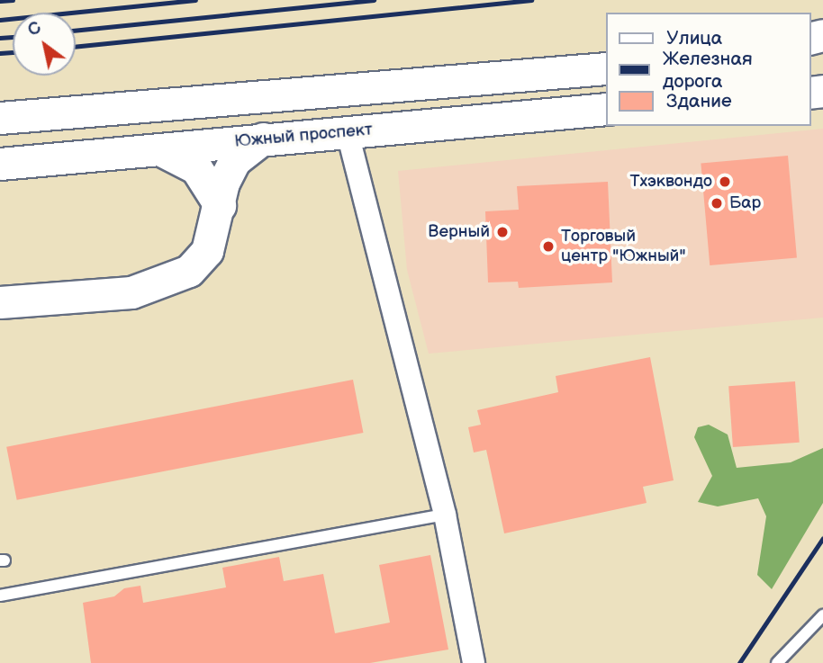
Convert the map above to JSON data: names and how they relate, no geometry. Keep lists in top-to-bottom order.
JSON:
{
  "streets": {
    "main road": ["Южный проспект"]
  },
  "places": [
    "Тхэквондо",
    "Бар",
    "Верный",
    "Торговый центр \"Южный\""
  ],
  "legend": ["Улица", "Железная дорога", "Здание"],
  "north": "top left"
}
